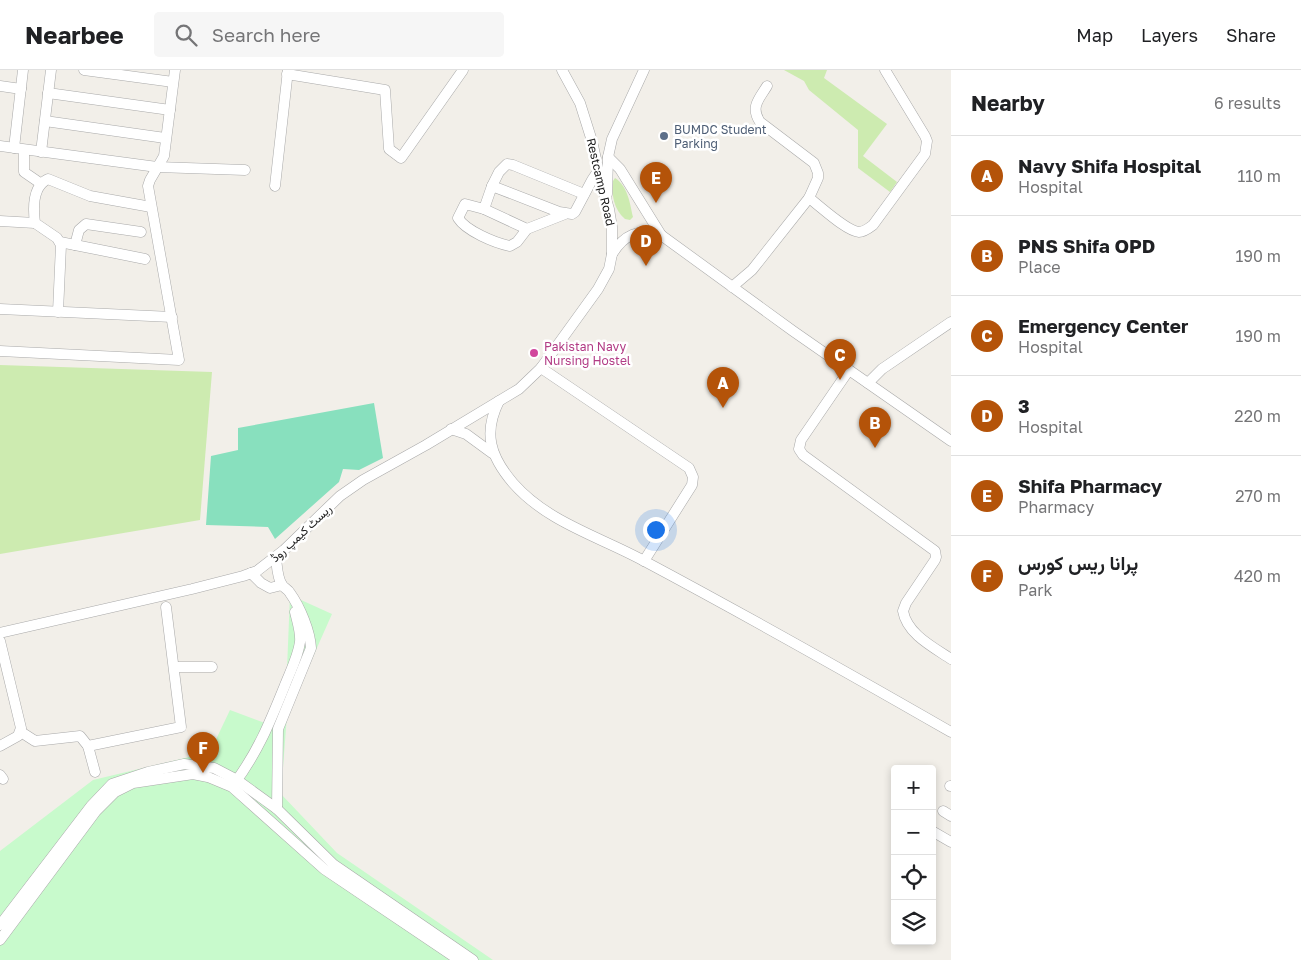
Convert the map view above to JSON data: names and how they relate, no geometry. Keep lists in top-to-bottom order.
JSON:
{
  "streets": {
    "street": ["Restcamp Road", "ریسٹ کیمپ روڈ"]
  },
  "crossings": [
    ["Restcamp Road", "ریسٹ کیمپ روڈ"]
  ],
  "places": ["BUMDC Student Parking", "Pakistan Navy Nursing Hostel"],
  "page": {
    "header": "Nearbee",
    "search": "Search here",
    "nav": ["Map", "Layers", "Share"],
    "heading": ["Nearby", "6 results"],
    "list": [
      {
        "mark": "A",
        "name": "Navy Shifa Hospital",
        "note": "Hospital",
        "value": "110 m"
      },
      {
        "mark": "B",
        "name": "PNS Shifa OPD",
        "note": "Place",
        "value": "190 m"
      },
      {
        "mark": "C",
        "name": "Emergency Center",
        "note": "Hospital",
        "value": "190 m"
      },
      {
        "mark": "D",
        "name": "3",
        "note": "Hospital",
        "value": "220 m"
      },
      {
        "mark": "E",
        "name": "Shifa Pharmacy",
        "note": "Pharmacy",
        "value": "270 m"
      },
      {
        "mark": "F",
        "name": "پرانا ریس کورس",
        "note": "Park",
        "value": "420 m"
      }
    ],
    "pins": [
      "E",
      "D",
      "C",
      "A",
      "B",
      "F"
    ],
    "map_buttons": ["+", "−"]
  }
}
